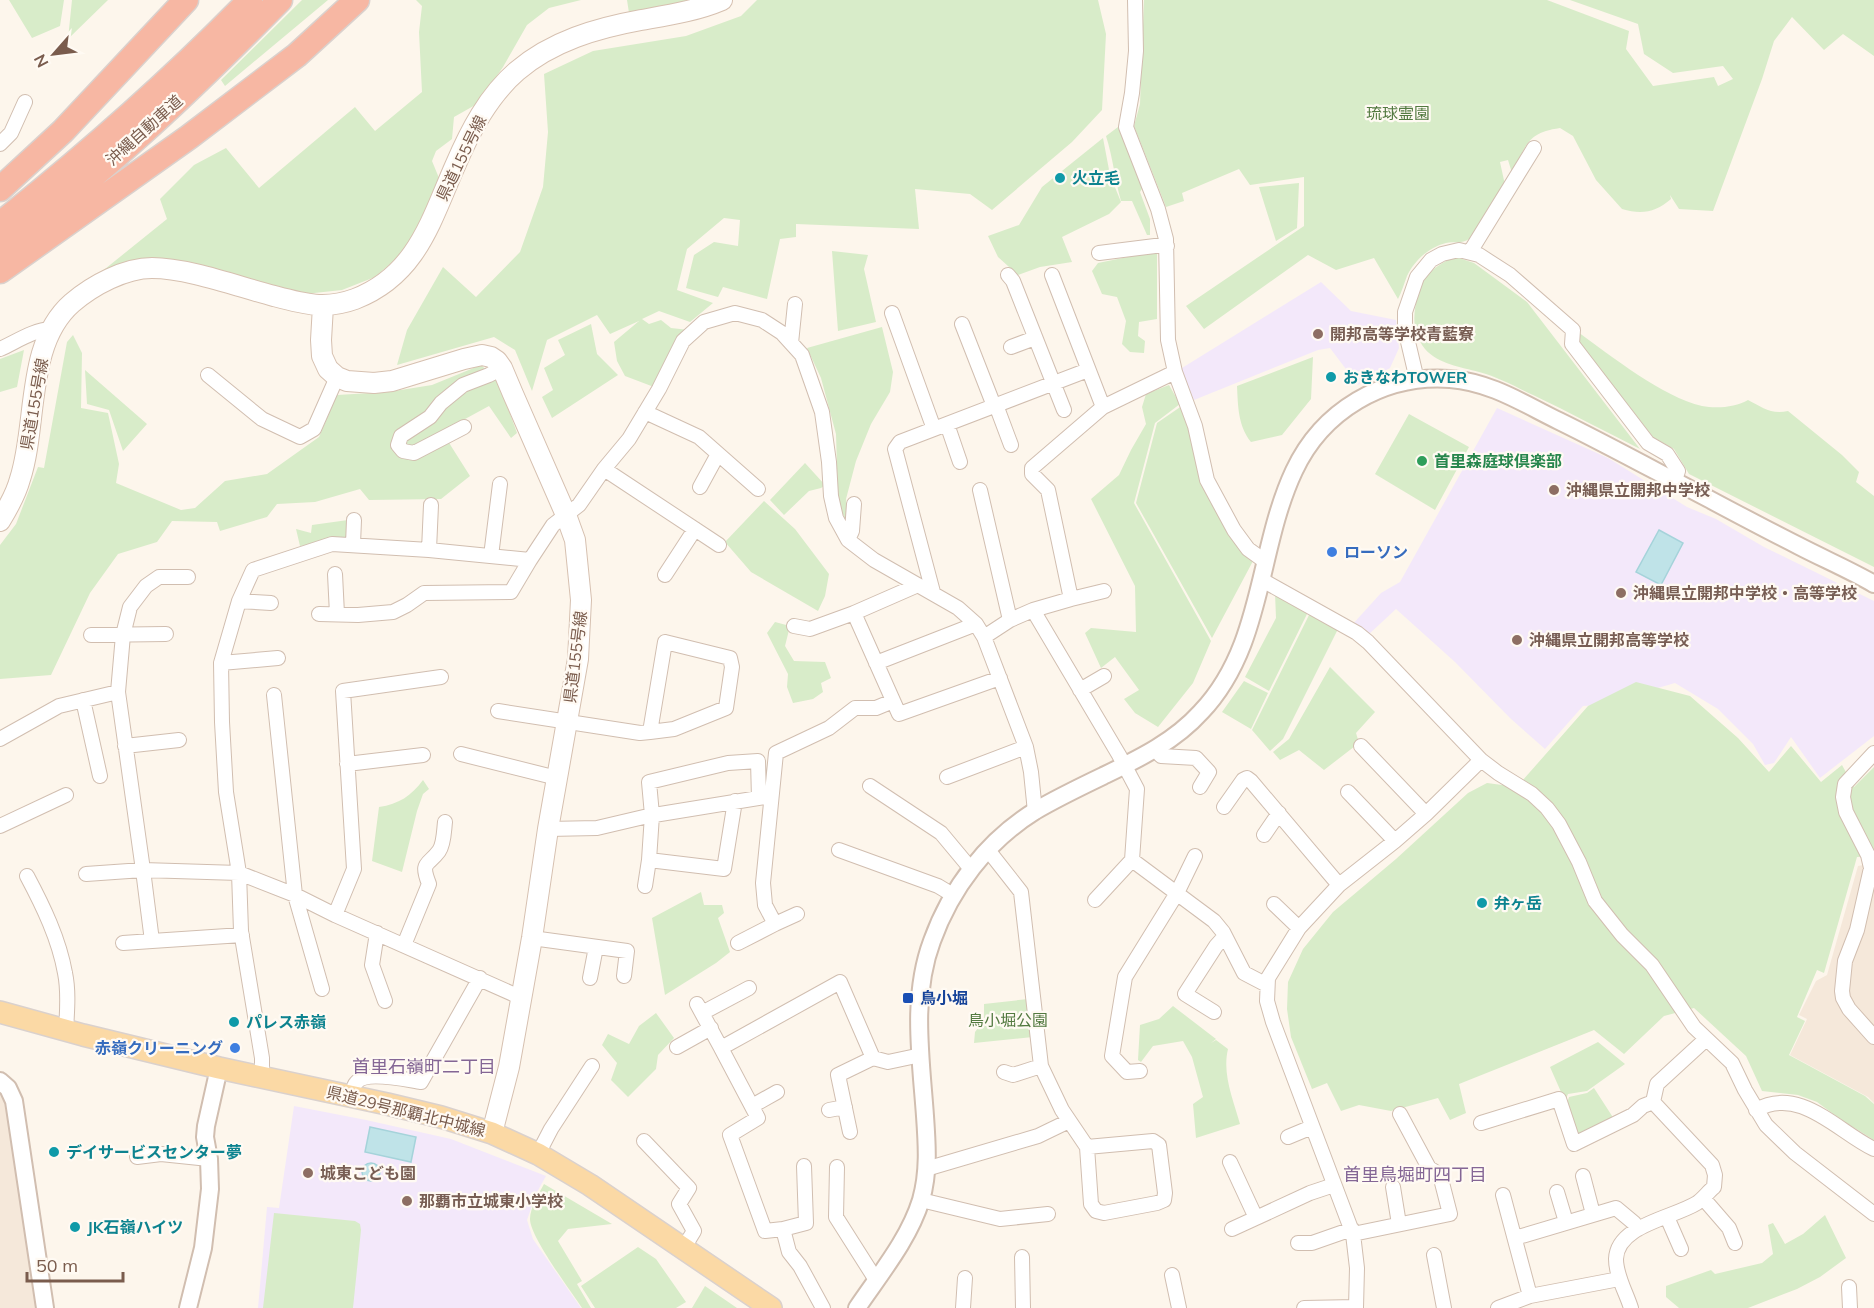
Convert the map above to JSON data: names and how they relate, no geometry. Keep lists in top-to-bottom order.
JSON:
{
  "streets": {
    "highway": ["沖縄自動車道"],
    "main road": ["県道155号線", "県道29号那覇北中城線"]
  },
  "crossings": [
    ["県道155号線", "県道29号那覇北中城線"]
  ],
  "districts": ["首里石嶺町二丁目", "首里鳥堀町四丁目"],
  "parks": ["琉球霊園", "鳥小堀公園"],
  "places": {
    "other": [
      "火立毛",
      "開邦高等学校青藍寮",
      "おきなわTOWER",
      "首里森庭球倶楽部",
      "沖縄県立開邦中学校",
      "ローソン",
      "沖縄県立開邦中学校・高等学校",
      "沖縄県立開邦高等学校",
      "弁ヶ岳",
      "パレス赤嶺",
      "赤嶺クリーニング",
      "デイサービスセンター夢",
      "城東こども園",
      "那覇市立城東小学校",
      "JK石嶺ハイツ"
    ],
    "transit": ["鳥小堀"]
  },
  "scale_bar": "50 m",
  "north": "bottom left"
}
